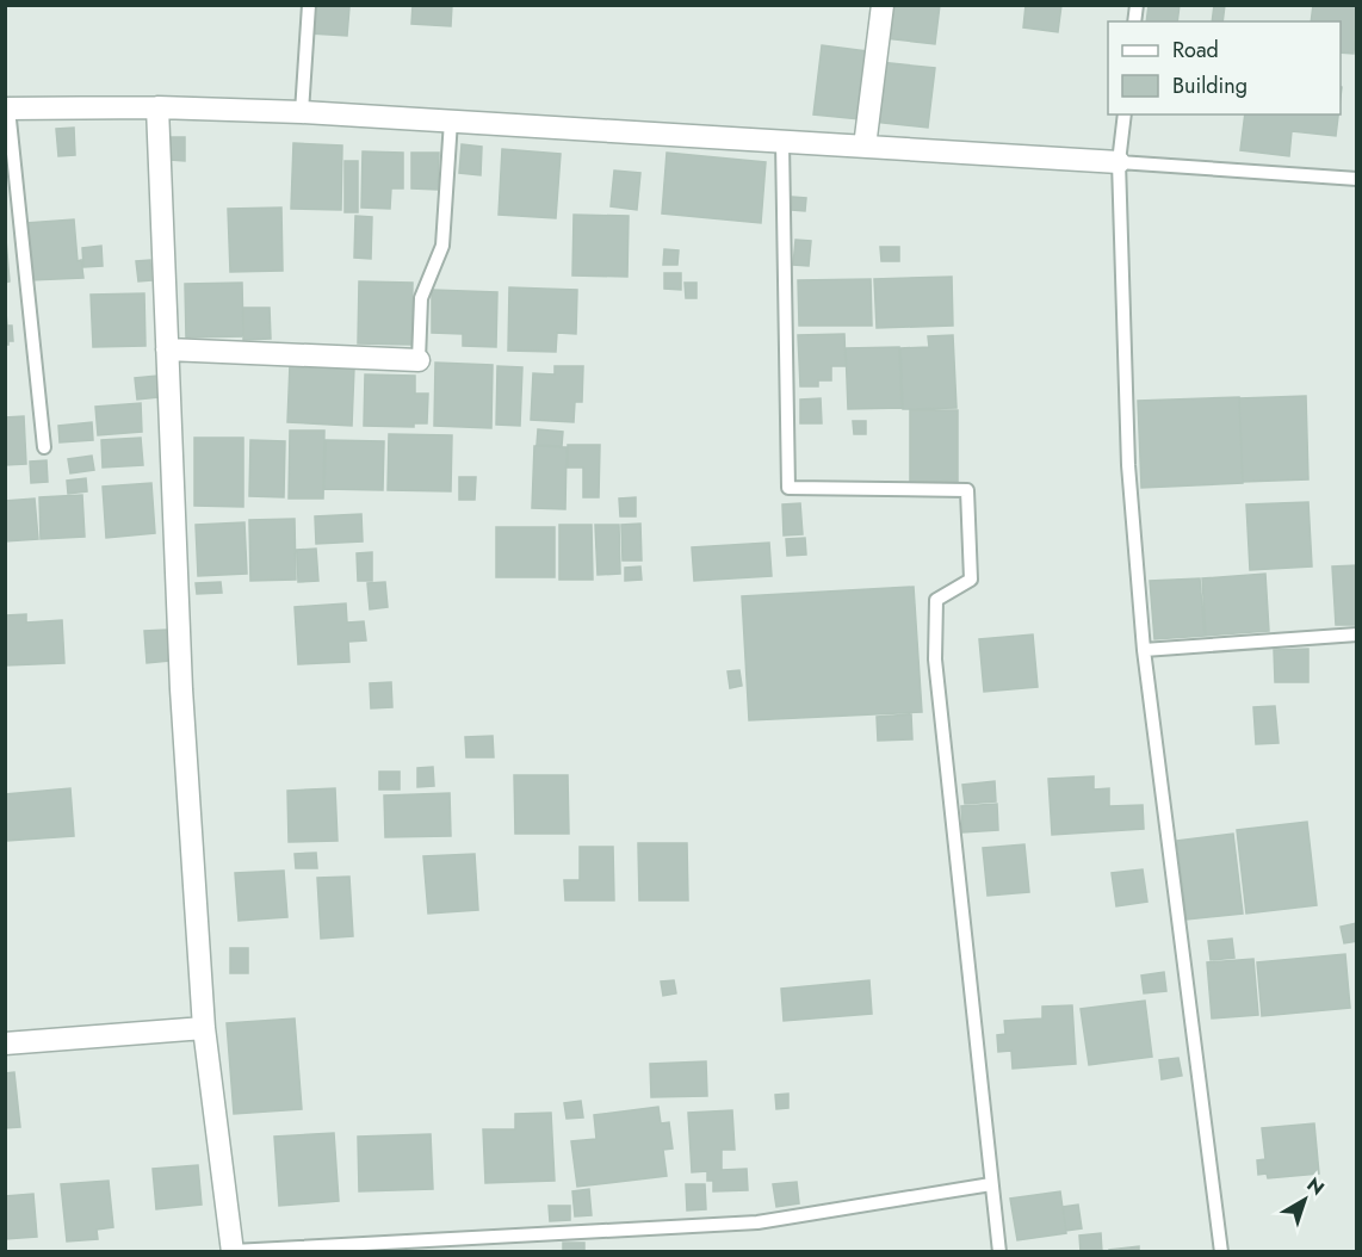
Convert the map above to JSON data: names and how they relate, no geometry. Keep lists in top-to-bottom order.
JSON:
{
  "legend": ["Road", "Building"],
  "north": "top right"
}
